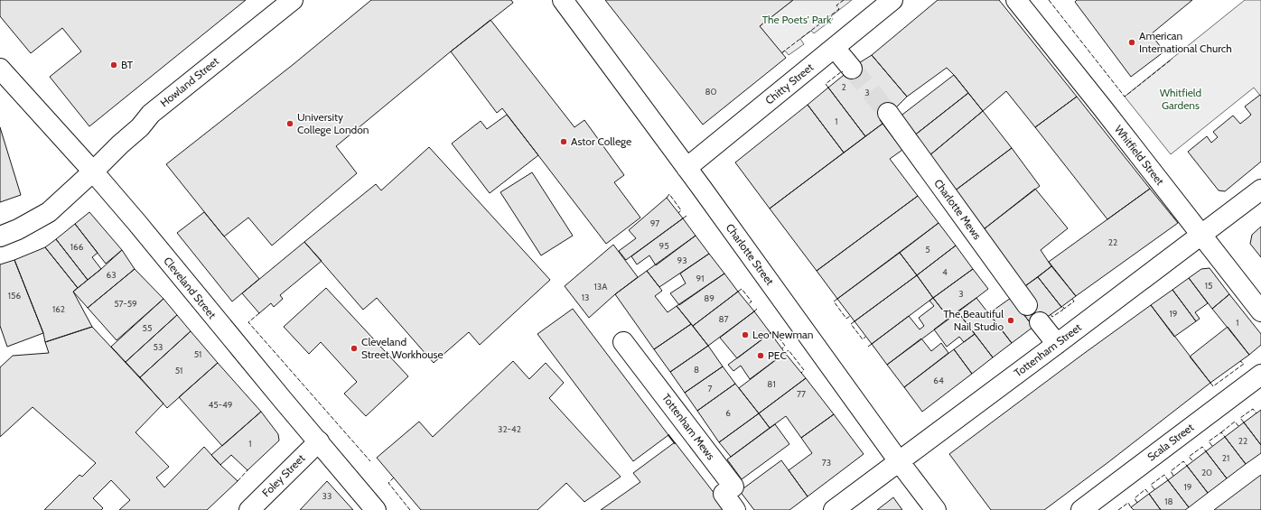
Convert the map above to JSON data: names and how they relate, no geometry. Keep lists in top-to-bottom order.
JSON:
{
  "streets": {
    "street": [
      "Howland Street",
      "Chitty Street",
      "Whitfield Street",
      "Charlotte Mews",
      "Charlotte Street",
      "Cleveland Street",
      "Tottenham Street",
      "Tottenham Mews",
      "Scala Street",
      "Foley Street"
    ]
  },
  "crossings": [
    ["Howland Street", "Cleveland Street"],
    ["Chitty Street", "Charlotte Street"],
    ["Whitfield Street", "Tottenham Street"],
    ["Charlotte Street", "Tottenham Street"],
    ["Cleveland Street", "Foley Street"]
  ],
  "parks": ["The Poets' Park", "Whitfield Gardens"],
  "places": [
    "American International Church",
    "BT",
    "University College London",
    "Astor College",
    "The Beautiful Nail Studio",
    "Leo Newman",
    "Cleveland Street Workhouse",
    "PEC"
  ],
  "house_numbers": [
    "2",
    "80",
    "3",
    "1",
    "97",
    "22",
    "95",
    "166",
    "5",
    "93",
    "4",
    "63",
    "91",
    "15",
    "13A",
    "3",
    "156",
    "13",
    "89",
    "57-59",
    "162",
    "19",
    "87",
    "1",
    "55",
    "53",
    "51",
    "8",
    "51",
    "64",
    "81",
    "7",
    "77",
    "45-49",
    "6",
    "32-42",
    "22",
    "1",
    "21",
    "73",
    "20",
    "19",
    "33",
    "18"
  ]
}
